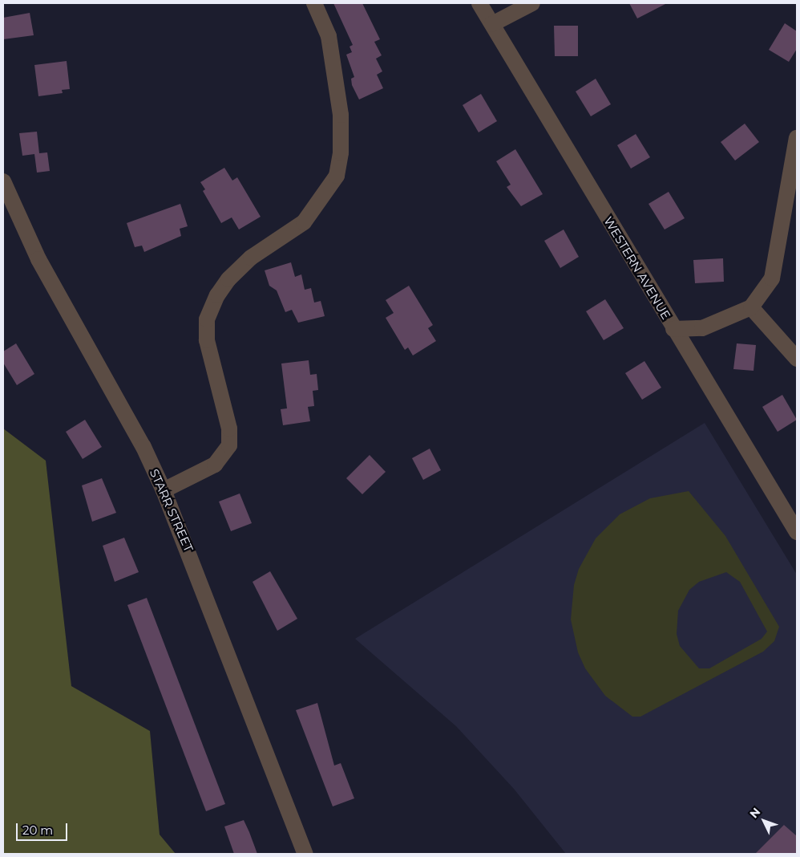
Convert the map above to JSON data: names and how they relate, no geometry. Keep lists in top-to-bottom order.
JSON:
{
  "streets": {
    "street": ["WESTERN AVENUE", "STARR STREET"]
  },
  "scale_bar": "20 m",
  "north": "top left"
}
